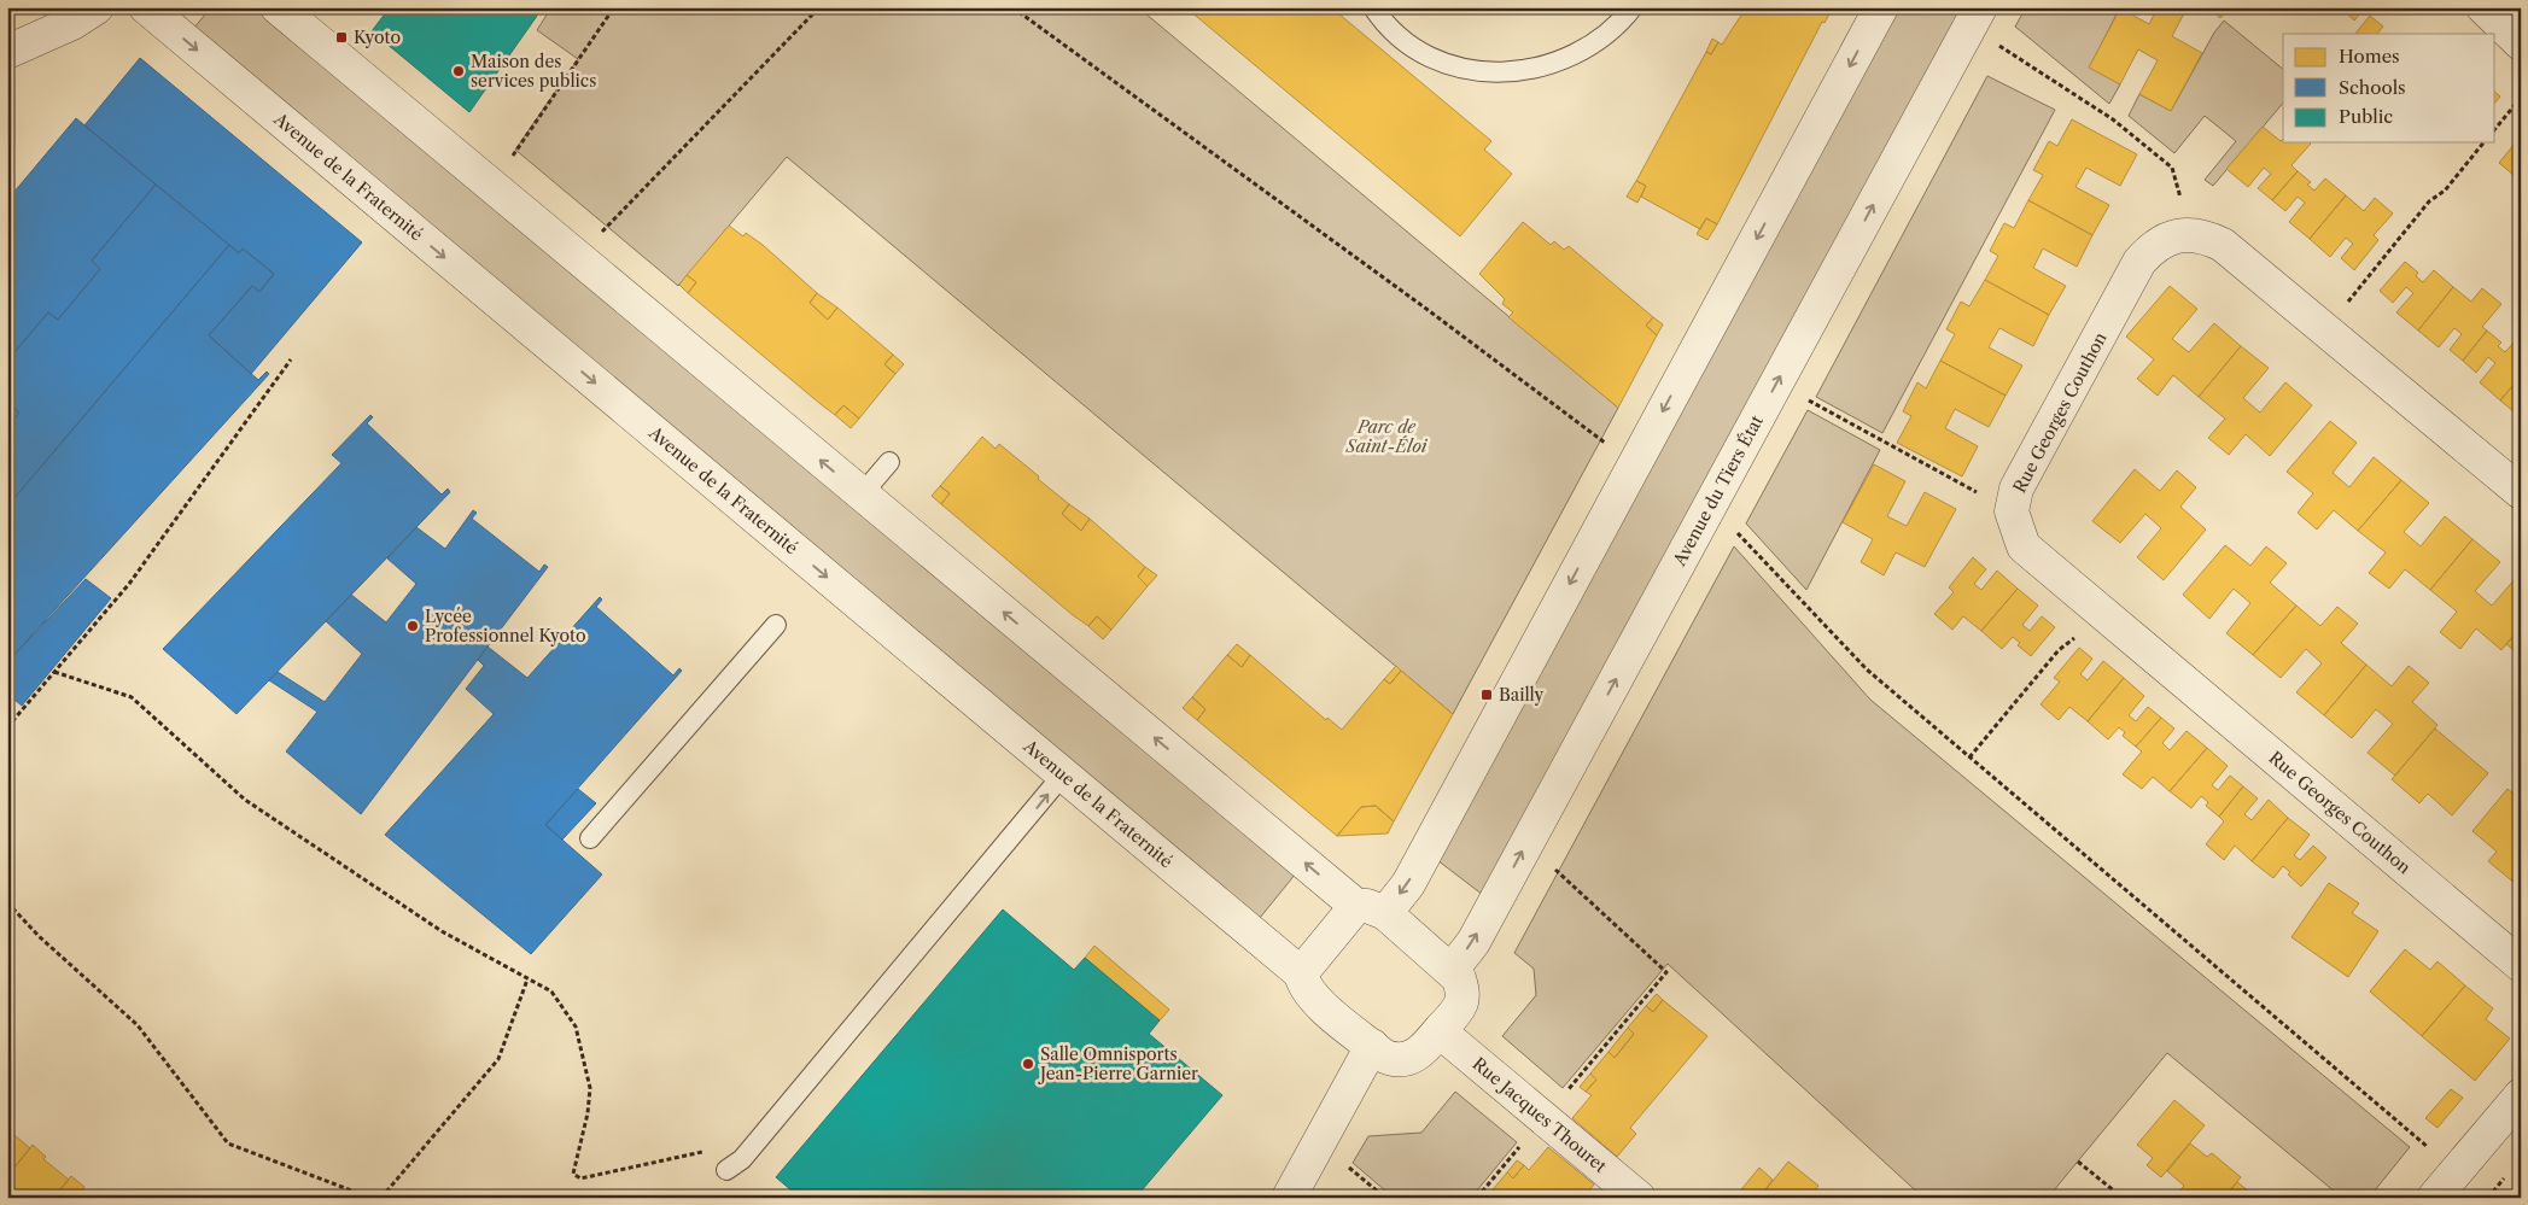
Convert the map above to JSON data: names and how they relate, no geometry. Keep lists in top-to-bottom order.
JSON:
{
  "streets": {
    "street": [
      "Avenue de la Fraternité",
      "Rue Georges Couthon",
      "Avenue du Tiers État",
      "Rue Jacques Thouret"
    ]
  },
  "crossings": [
    ["Avenue de la Fraternité", "Avenue du Tiers État"],
    ["Avenue de la Fraternité", "Rue Jacques Thouret"],
    ["Avenue du Tiers État", "Rue Jacques Thouret"]
  ],
  "parks": ["Parc de Saint-Éloi"],
  "places": {
    "transit": ["Kyoto", "Bailly"],
    "other": ["Maison des services publics", "Lycée Professionnel Kyoto", "Salle Omnisports Jean-Pierre Garnier"]
  },
  "legend": ["Homes", "Schools", "Public"]
}
